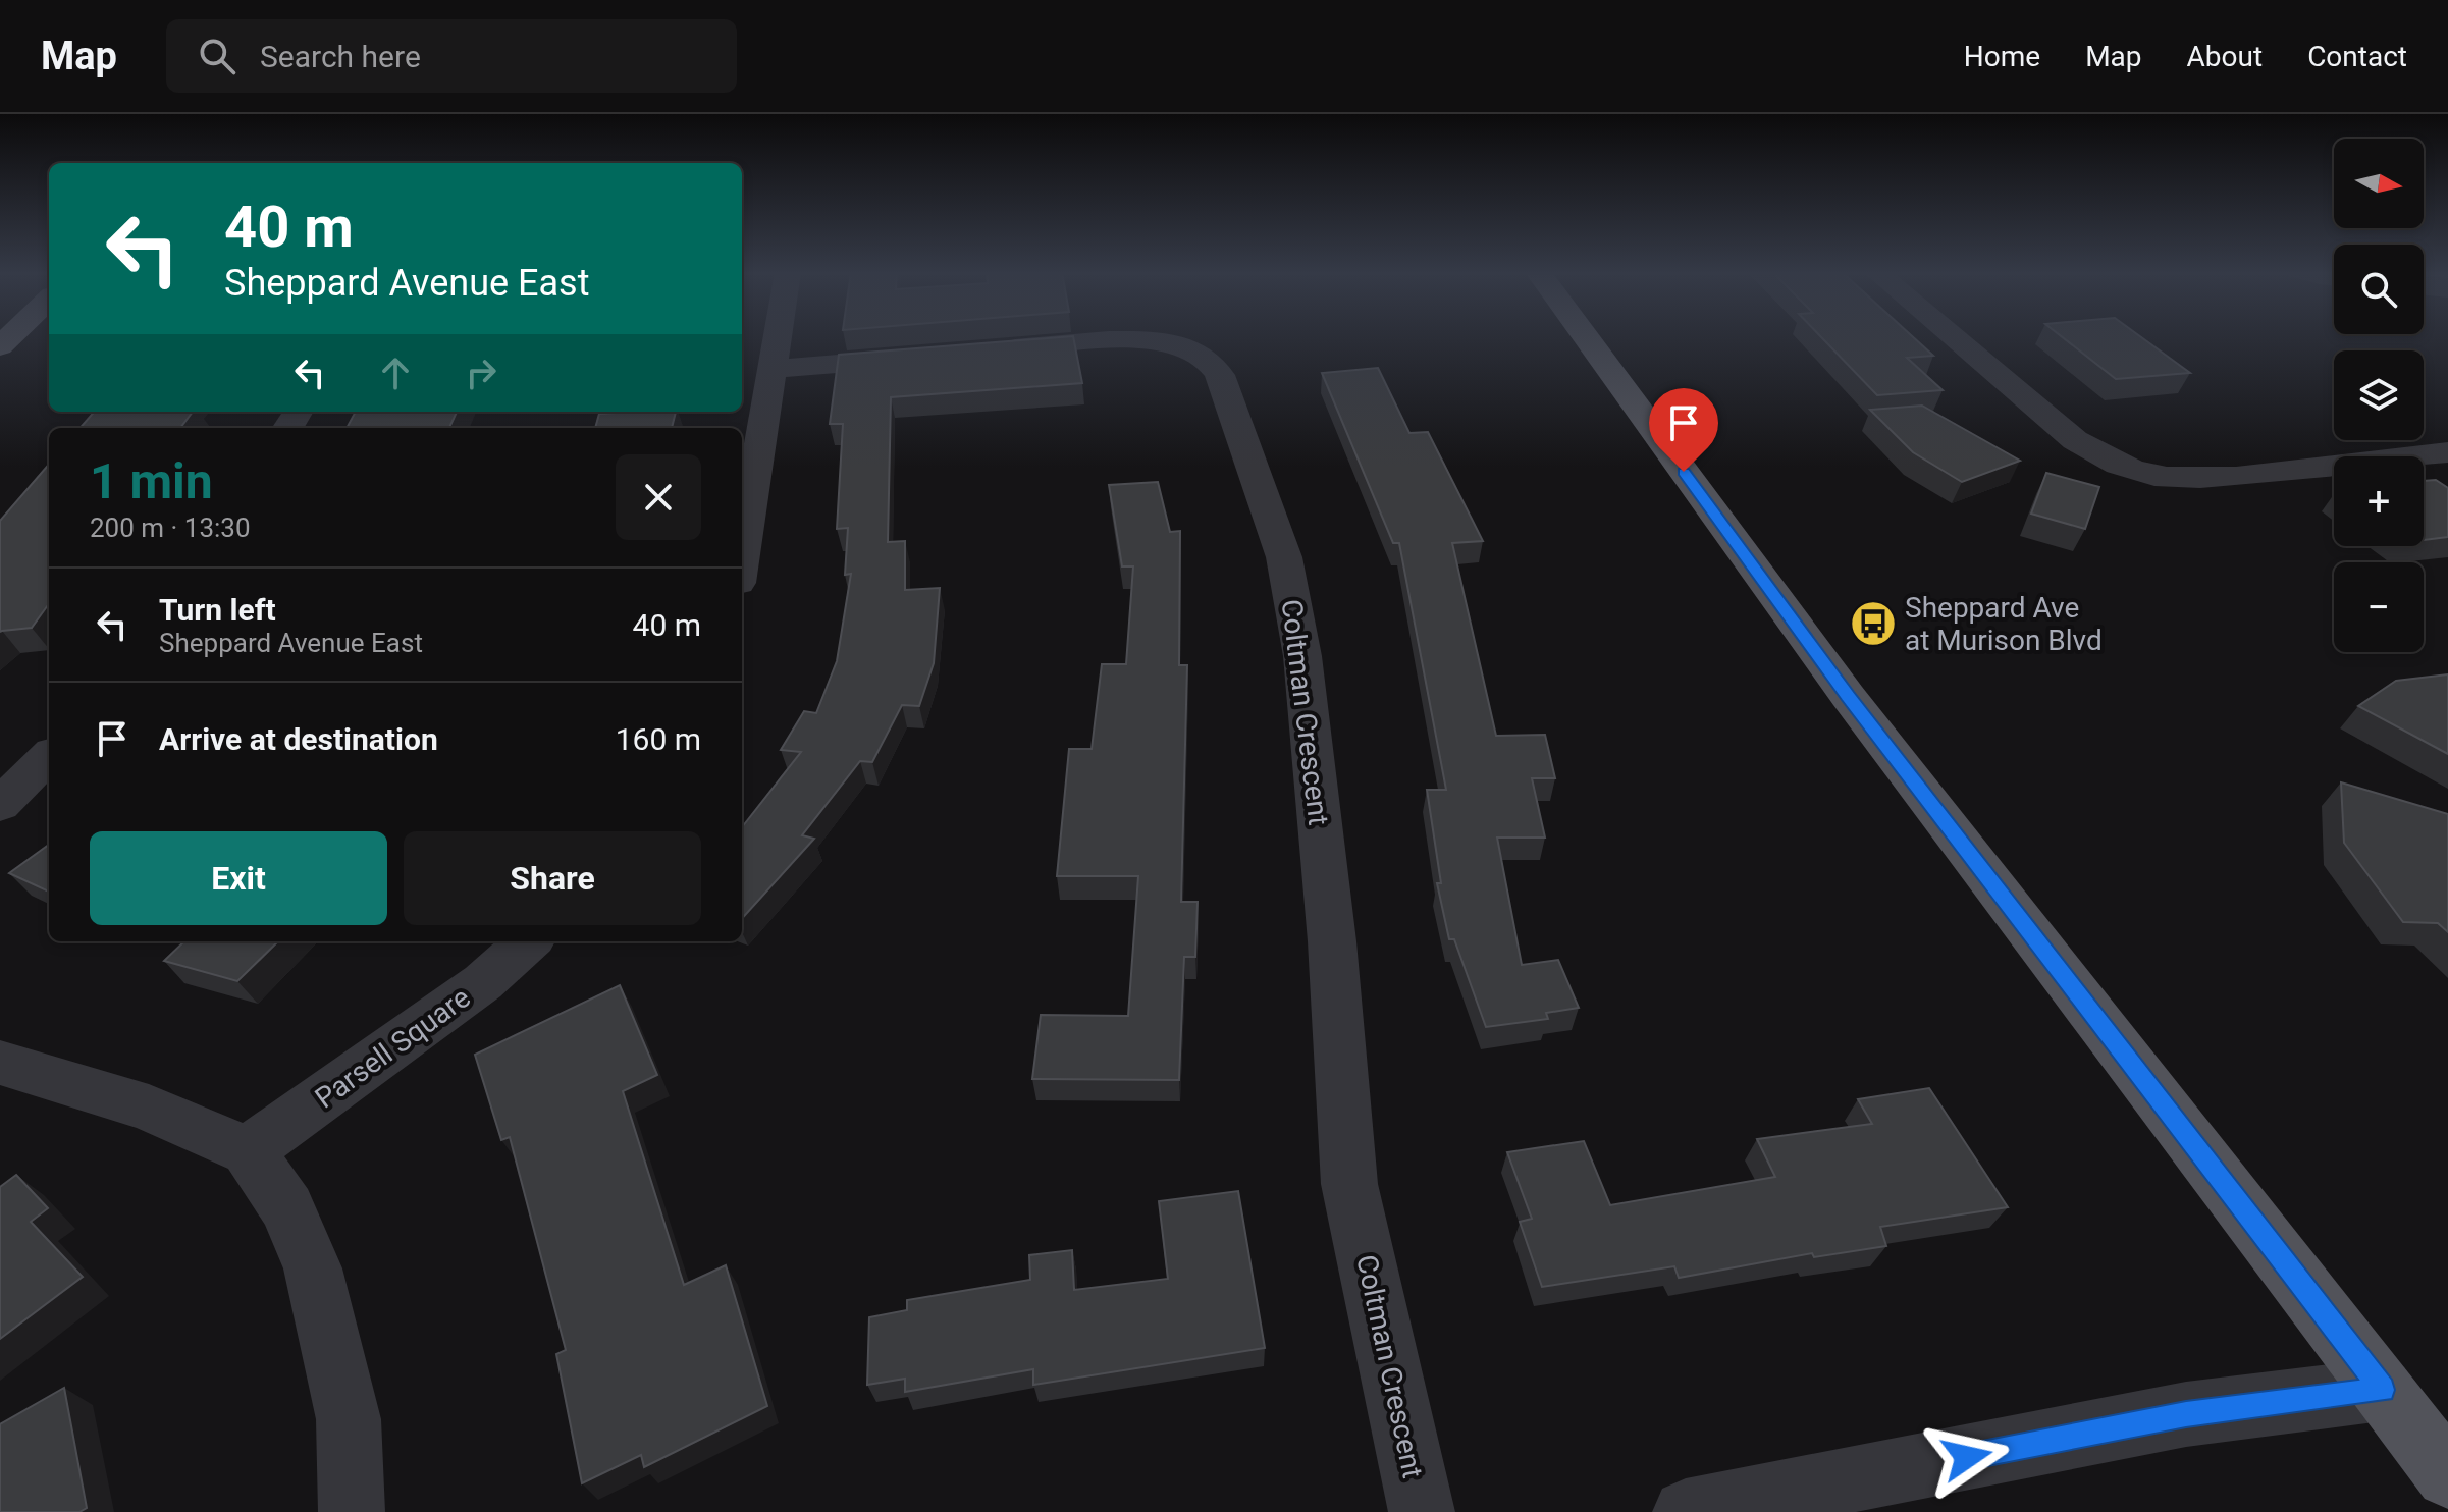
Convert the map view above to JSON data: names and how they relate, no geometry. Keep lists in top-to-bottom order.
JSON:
{
  "streets": {
    "street": ["Coltman Crescent", "Parsell Square"]
  },
  "places": {
    "bus stop": ["Sheppard Ave at Murison Blvd"]
  },
  "north": "right",
  "page": {
    "header": "Map",
    "search": "Search here",
    "nav": [
      "Home",
      "Map",
      "About",
      "Contact"
    ],
    "map_buttons": ["+", "−"],
    "turn": ["40 m", "Sheppard Avenue East"],
    "heading": ["1 min", "200 m · 13:30"],
    "list": [
      {
        "name": "Turn left",
        "note": "Sheppard Avenue East",
        "value": "40 m"
      },
      {
        "name": "Arrive at destination",
        "value": "160 m"
      }
    ],
    "buttons": ["Exit", "Share"]
  }
}
